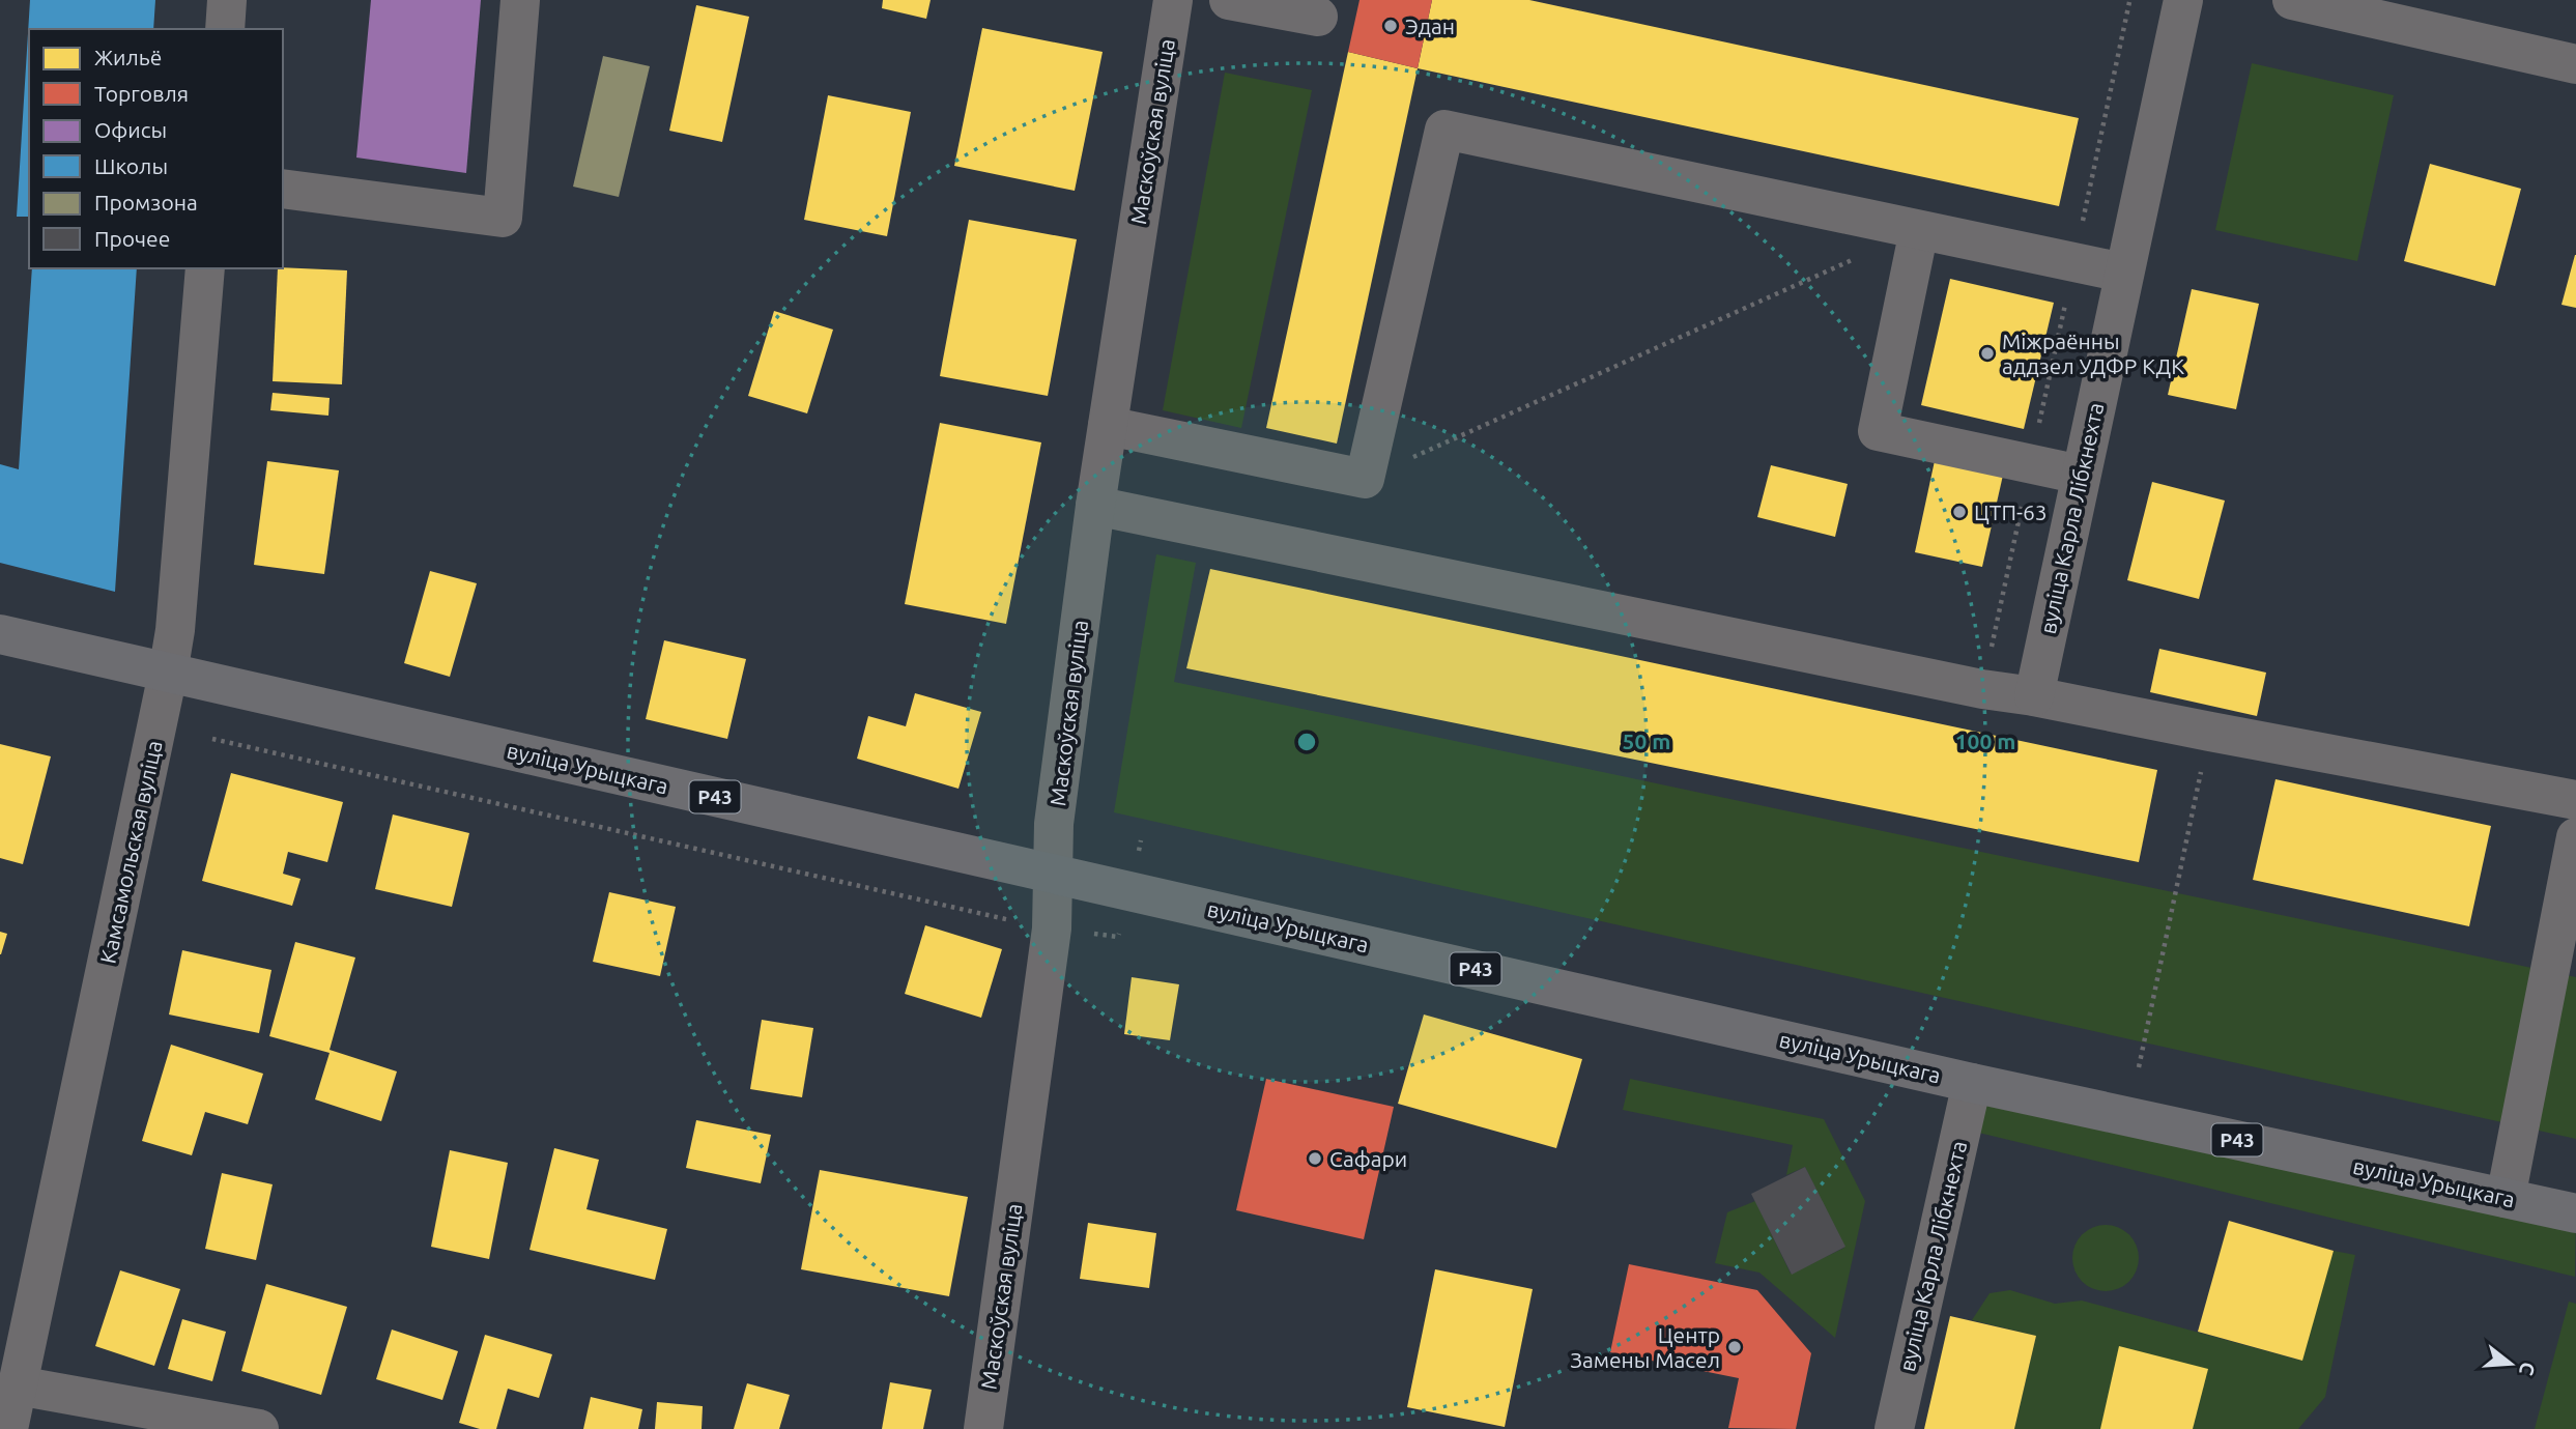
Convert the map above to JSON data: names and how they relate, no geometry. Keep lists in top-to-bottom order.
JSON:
{
  "streets": {
    "main road": ["вуліца Урыцкага", "Р43"],
    "street": ["Маскоўская вуліца", "вуліца Карла Лібкнехта", "Камсамольская вуліца"]
  },
  "crossings": [
    ["Маскоўская вуліца", "вуліца Урыцкага"],
    ["вуліца Карла Лібкнехта", "вуліца Урыцкага"],
    ["вуліца Урыцкага", "Камсамольская вуліца"]
  ],
  "places": [
    "Эдан",
    "Міжраённы аддзел УДФР КДК",
    "ЦТП-63",
    "Сафари",
    "Центр Замены Масел"
  ],
  "legend": [
    "Жильё",
    "Торговля",
    "Офисы",
    "Школы",
    "Промзона",
    "Прочее"
  ],
  "north": "right",
  "rings": ["50 m", "100 m"]
}
